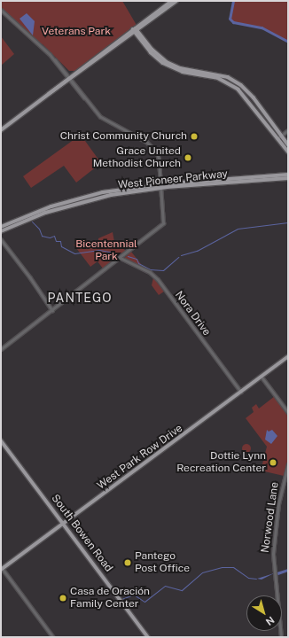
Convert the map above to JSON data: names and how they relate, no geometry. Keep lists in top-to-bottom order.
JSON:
{
  "streets": {
    "main road": ["West Pioneer Parkway", "West Park Row Drive", "South Bowen Road"],
    "street": ["Nora Drive", "Norwood Lane"]
  },
  "crossings": [
    ["Nora Drive", "West Park Row Drive"],
    ["West Park Row Drive", "South Bowen Road"]
  ],
  "districts": ["PANTEGO"],
  "parks": ["Veterans Park", "Bicentennial Park"],
  "places": [
    "Christ Community Church",
    "Grace United Methodist Church",
    "Dottie Lynn Recreation Center",
    "Pantego Post Office",
    "Casa de Oración Family Center"
  ],
  "north": "bottom right"
}
